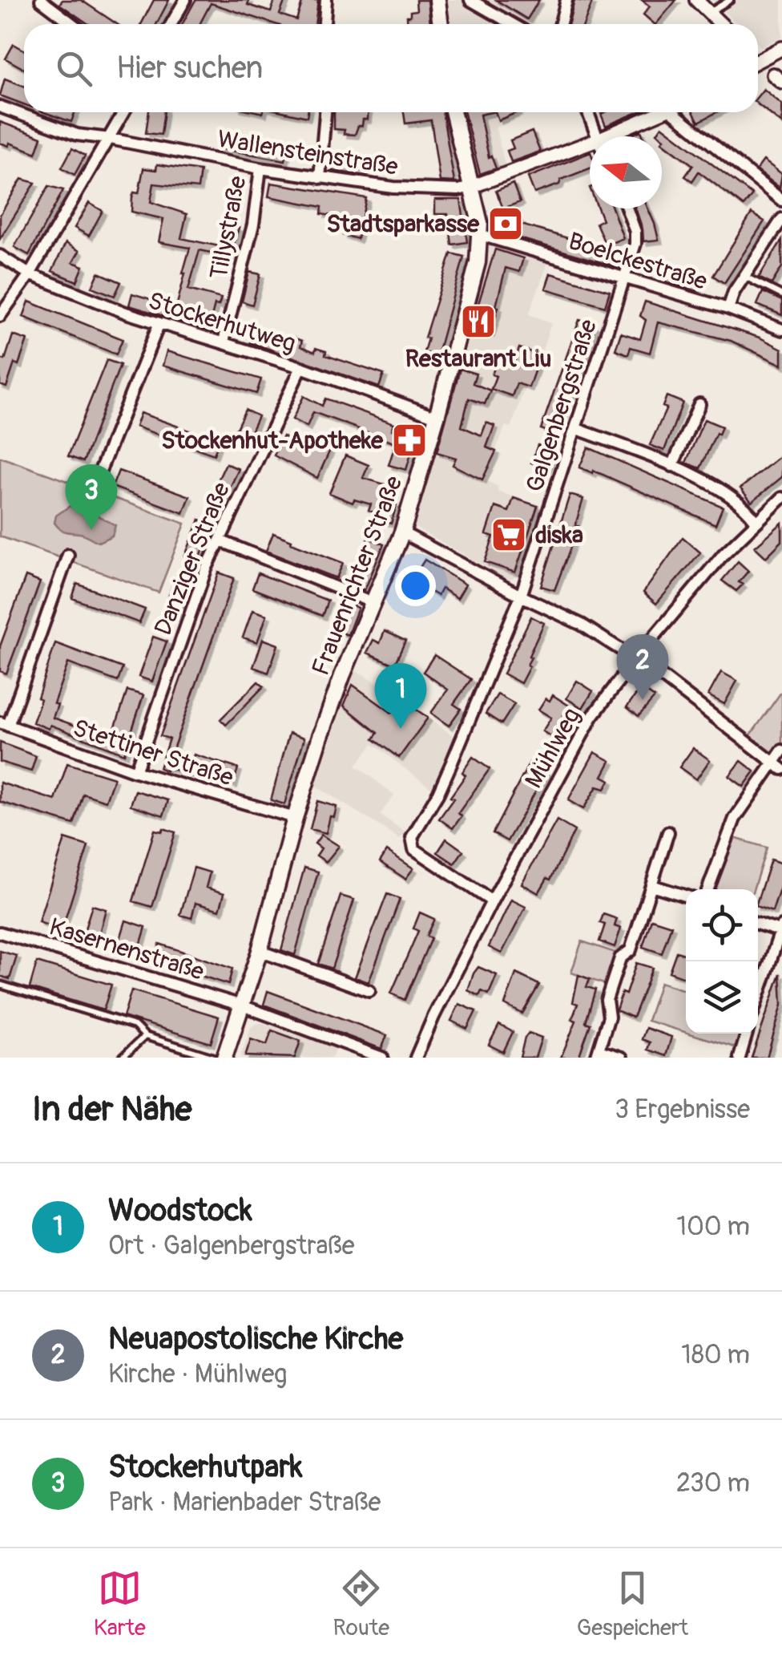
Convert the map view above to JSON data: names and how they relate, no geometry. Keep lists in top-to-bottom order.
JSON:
{
  "streets": {
    "main road": ["Frauenrichter Straße"],
    "street": [
      "Wallensteinstraße",
      "Tillystraße",
      "Boelckestraße",
      "Stockerhutweg",
      "Galgenbergstraße",
      "Danziger Straße",
      "Mühlweg",
      "Stettiner Straße",
      "Kasernenstraße"
    ]
  },
  "crossings": [
    ["Wallensteinstraße", "Tillystraße"],
    ["Wallensteinstraße", "Frauenrichter Straße"],
    ["Tillystraße", "Stockerhutweg"],
    ["Boelckestraße", "Galgenbergstraße"],
    ["Boelckestraße", "Frauenrichter Straße"],
    ["Stockerhutweg", "Danziger Straße"],
    ["Stockerhutweg", "Frauenrichter Straße"],
    ["Galgenbergstraße", "Mühlweg"],
    ["Danziger Straße", "Stettiner Straße"],
    ["Frauenrichter Straße", "Stettiner Straße"],
    ["Frauenrichter Straße", "Kasernenstraße"]
  ],
  "places": {
    "bank": ["Stadtsparkasse"],
    "restaurant": ["Restaurant Liu"],
    "pharmacy": ["Stockenhut-Apotheke"],
    "supermarket": ["diska"]
  },
  "north": "left",
  "page": {
    "search": "Hier suchen",
    "pins": ["3", "2", "1"],
    "heading": ["In der Nähe", "3 Ergebnisse"],
    "list": [
      {
        "mark": "1",
        "name": "Woodstock",
        "note": "Ort · Galgenbergstraße",
        "value": "100 m"
      },
      {
        "mark": "2",
        "name": "Neuapostolische Kirche",
        "note": "Kirche · Mühlweg",
        "value": "180 m"
      },
      {
        "mark": "3",
        "name": "Stockerhutpark",
        "note": "Park · Marienbader Straße",
        "value": "230 m"
      }
    ],
    "nav": ["Karte", "Route", "Gespeichert"]
  }
}
